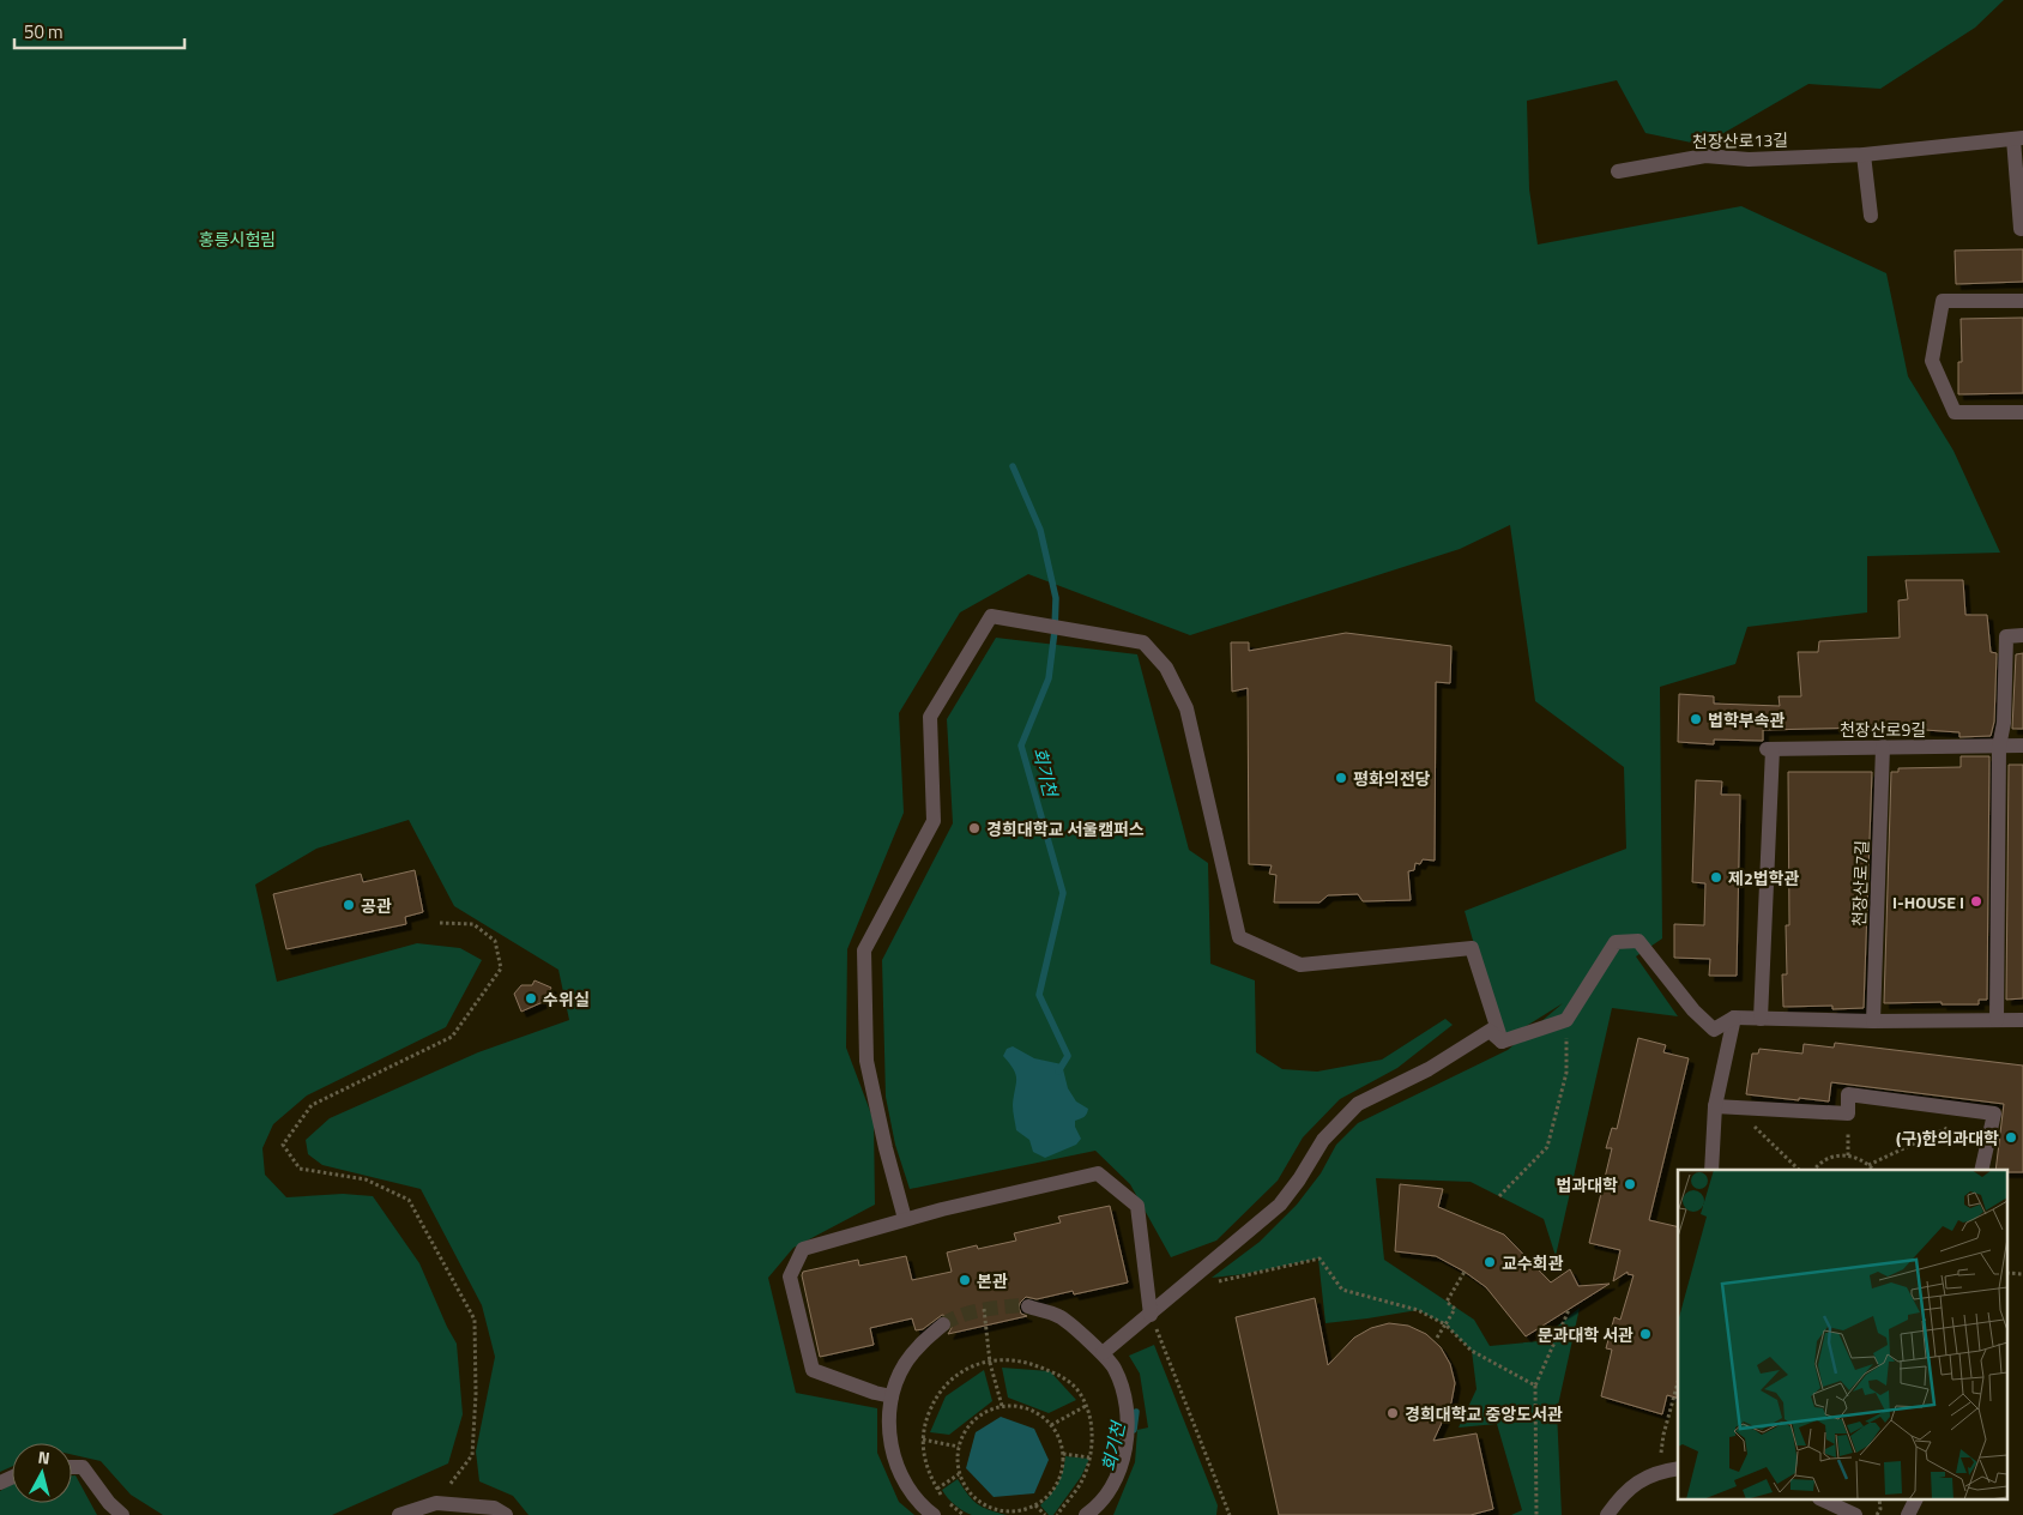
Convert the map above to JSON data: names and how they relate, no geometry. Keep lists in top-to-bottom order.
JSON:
{
  "streets": {
    "street": ["천장산로13길", "천장산로9길", "천장산로7길"]
  },
  "crossings": [
    ["천장산로9길", "천장산로7길"]
  ],
  "water": ["회기천"],
  "parks": ["홍릉시험림"],
  "places": [
    "법학부속관",
    "평화의전당",
    "경희대학교 서울캠퍼스",
    "제2법학관",
    "I-HOUSE I",
    "공관",
    "수위실",
    "(구)한의과대학",
    "법과대학",
    "교수회관",
    "본관",
    "문과대학 서관",
    "경희대학교 중앙도서관"
  ],
  "scale_bar": "50 m",
  "north": "top"
}
